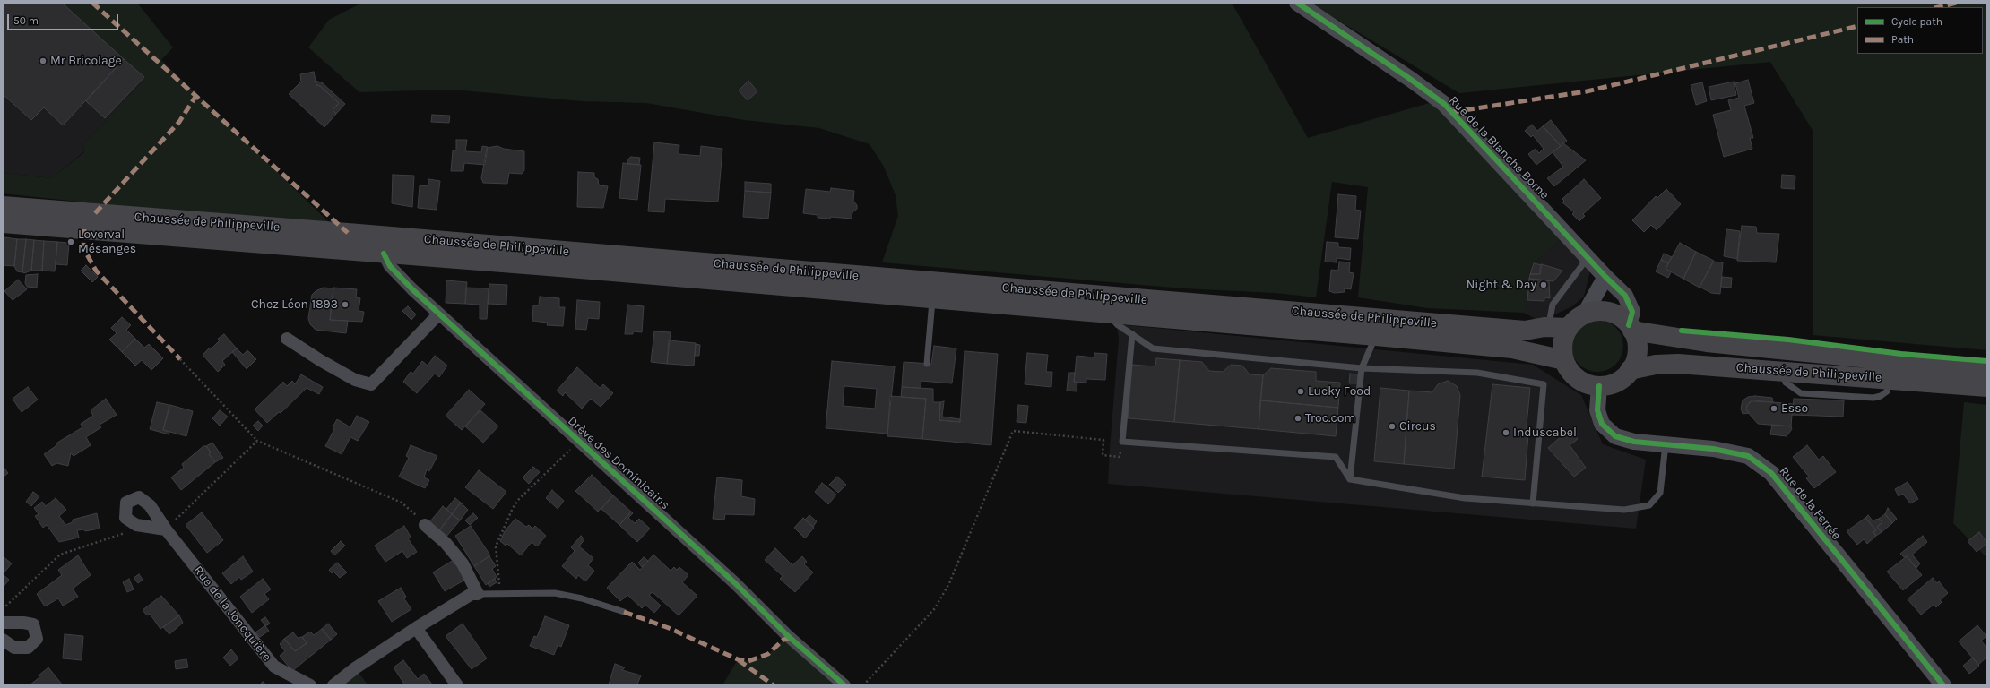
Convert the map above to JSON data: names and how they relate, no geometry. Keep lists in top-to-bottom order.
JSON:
{
  "streets": {
    "main road": ["Chaussée de Philippeville"],
    "street": [
      "Rue de la Blanche Borne",
      "Drève des Dominicains",
      "Rue de la Ferrée",
      "Rue de la Joncquière"
    ]
  },
  "crossings": [
    ["Rue de la Blanche Borne", "Chaussée de Philippeville"],
    ["Rue de la Blanche Borne", "Rue de la Ferrée"],
    ["Chaussée de Philippeville", "Drève des Dominicains"],
    ["Chaussée de Philippeville", "Rue de la Ferrée"]
  ],
  "places": [
    "Mr Bricolage",
    "Loverval Mésanges",
    "Night & Day",
    "Chez Léon 1893",
    "Lucky Food",
    "Esso",
    "Troc.com",
    "Circus",
    "Induscabel"
  ],
  "legend": ["Cycle path", "Path"],
  "scale_bar": "50 m"
}
